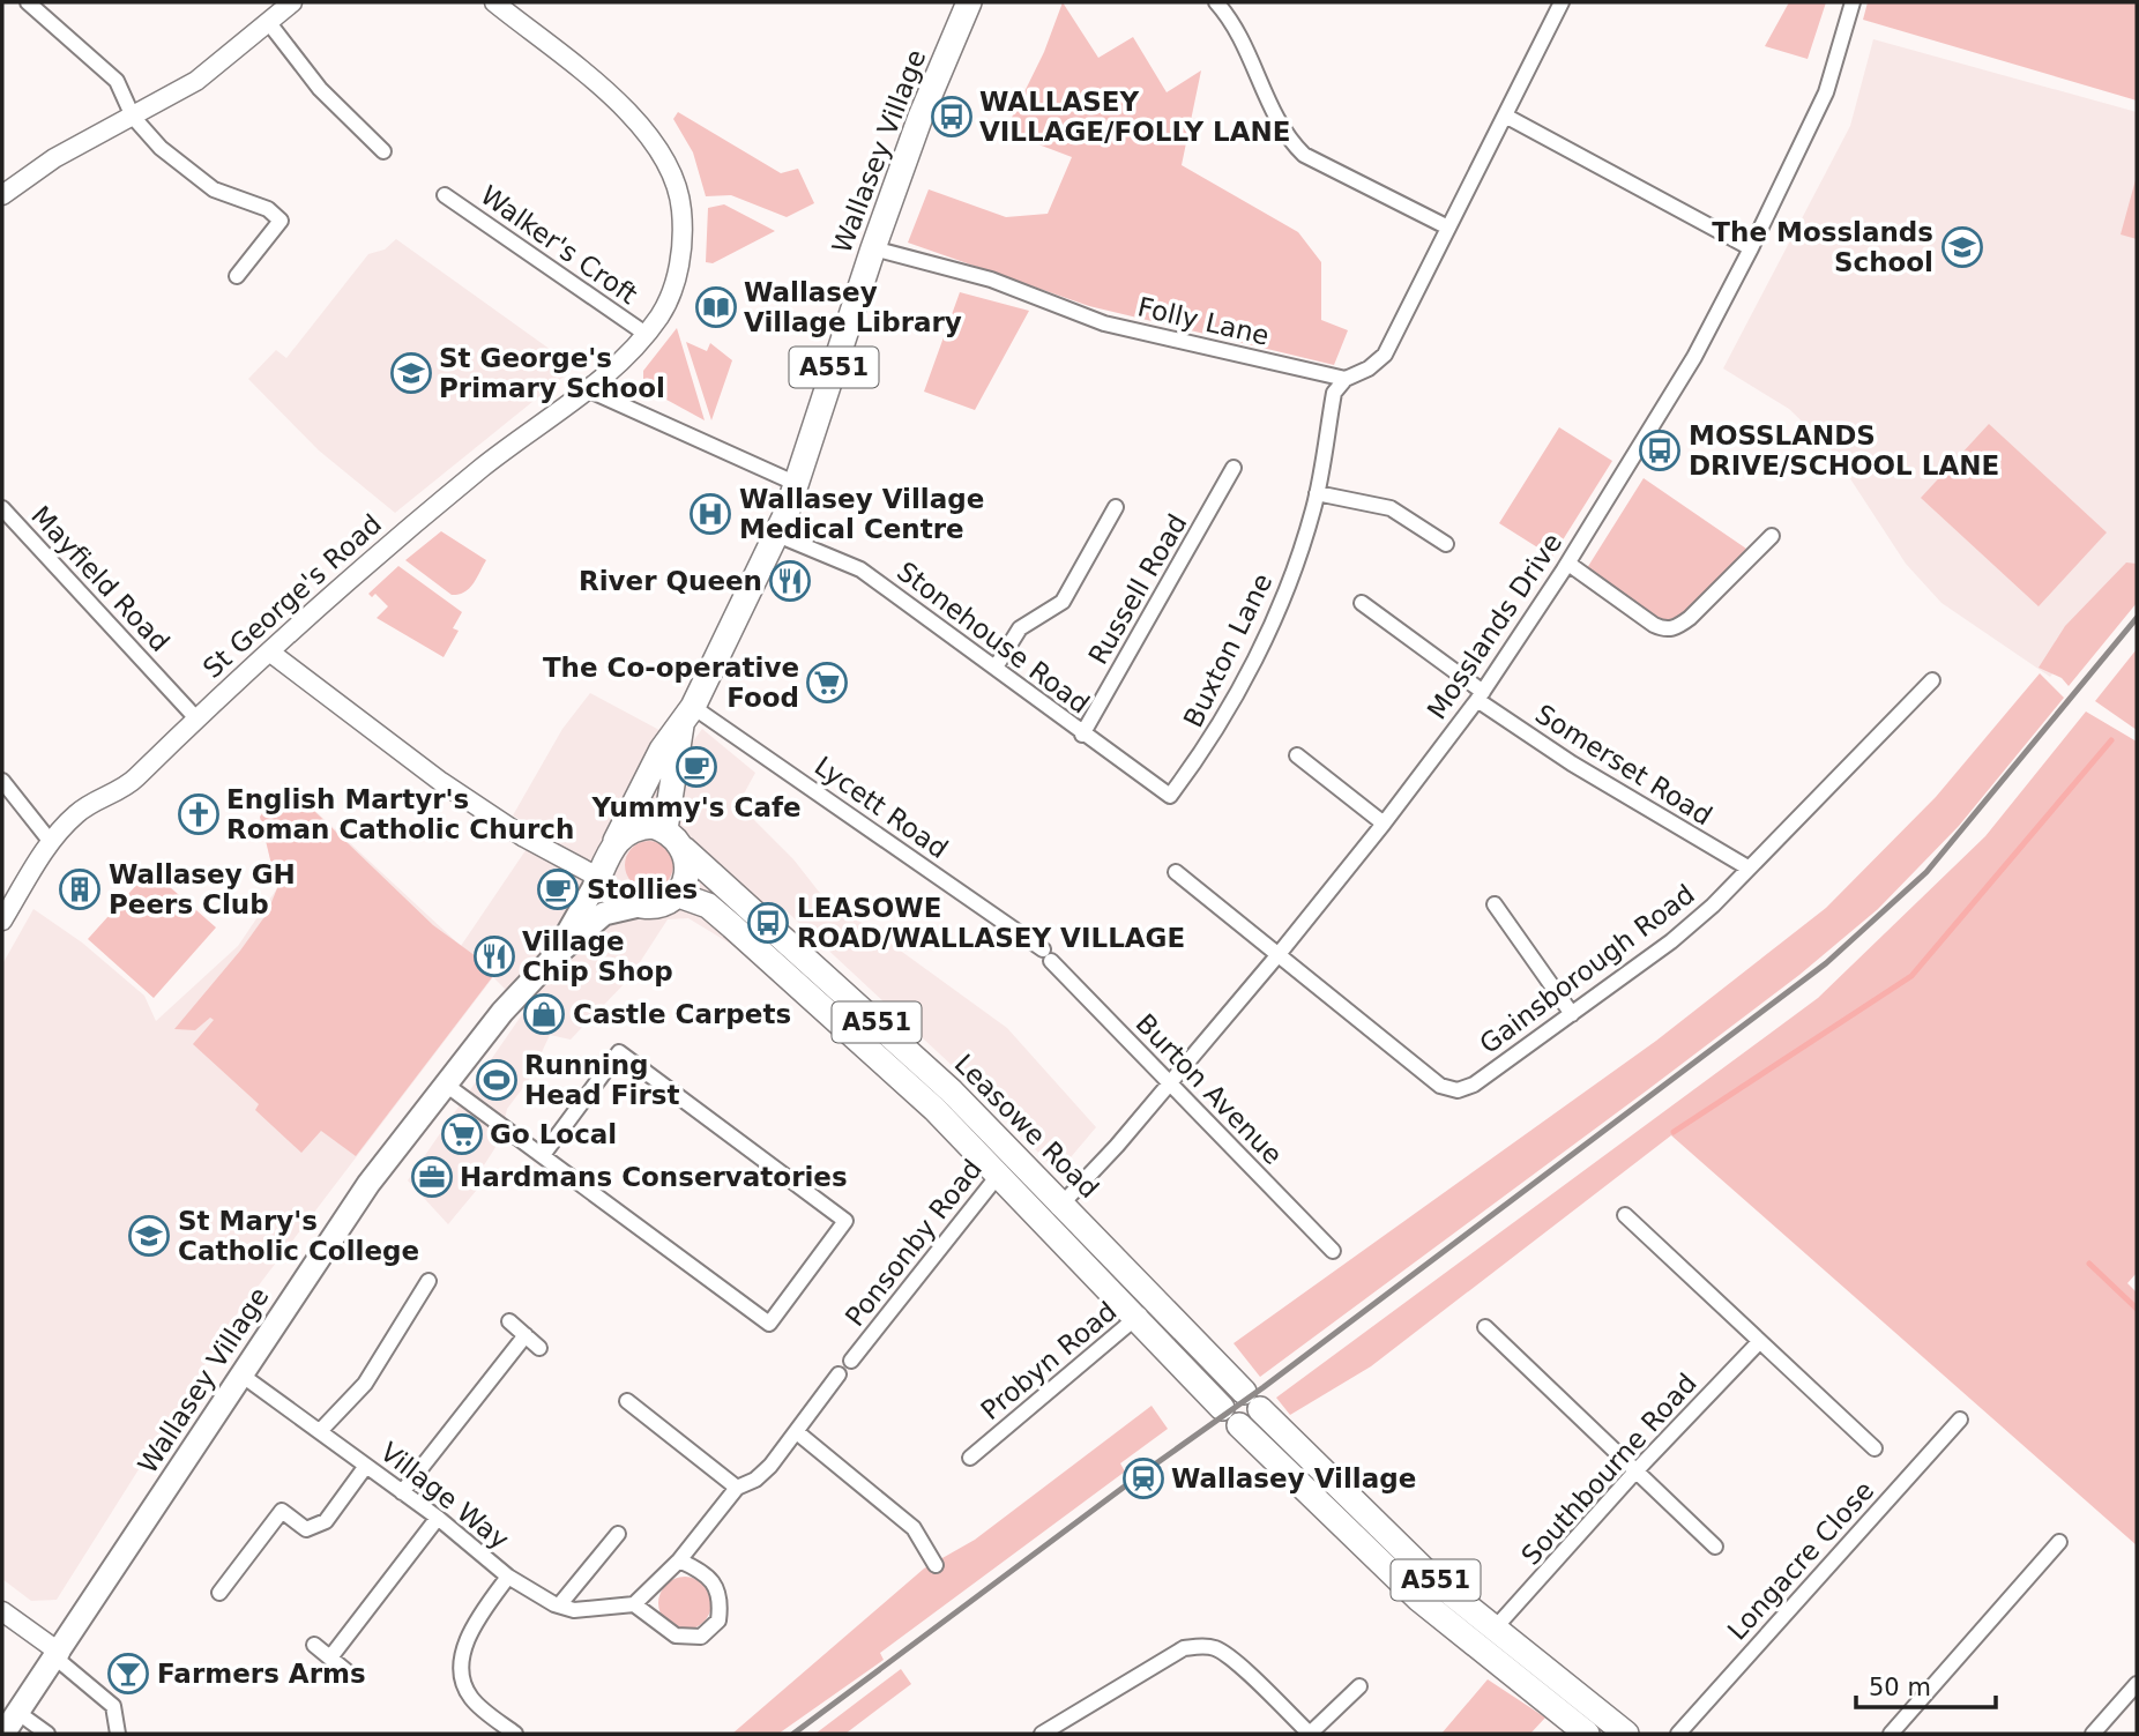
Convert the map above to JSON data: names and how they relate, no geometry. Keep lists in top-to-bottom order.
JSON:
{
  "streets": {
    "main road": ["Wallasey Village", "A551", "Leasowe Road"],
    "street": [
      "Walker's Croft",
      "Folly Lane",
      "Mayfield Road",
      "Russell Road",
      "St George's Road",
      "Mosslands Drive",
      "Stonehouse Road",
      "Buxton Lane",
      "Somerset Road",
      "Lycett Road",
      "Gainsborough Road",
      "Burton Avenue",
      "Ponsonby Road",
      "Probyn Road",
      "Southbourne Road",
      "Village Way",
      "Longacre Close"
    ]
  },
  "crossings": [
    ["Wallasey Village", "Folly Lane"],
    ["Wallasey Village", "Stonehouse Road"],
    ["Wallasey Village", "Lycett Road"],
    ["Wallasey Village", "Leasowe Road"],
    ["Wallasey Village", "Village Way"],
    ["Walker's Croft", "St George's Road"],
    ["Folly Lane", "Buxton Lane"],
    ["Mayfield Road", "St George's Road"],
    ["Russell Road", "Stonehouse Road"],
    ["Mosslands Drive", "Somerset Road"],
    ["Mosslands Drive", "Gainsborough Road"],
    ["Mosslands Drive", "Burton Avenue"],
    ["Mosslands Drive", "Leasowe Road"],
    ["Stonehouse Road", "Buxton Lane"],
    ["Somerset Road", "Gainsborough Road"],
    ["Lycett Road", "Burton Avenue"],
    ["Leasowe Road", "Ponsonby Road"],
    ["Leasowe Road", "Probyn Road"],
    ["Leasowe Road", "Southbourne Road"]
  ],
  "places": {
    "bus stop": ["WALLASEY VILLAGE/FOLLY LANE", "MOSSLANDS DRIVE/SCHOOL LANE", "LEASOWE ROAD/WALLASEY VILLAGE"],
    "school or university": ["The Mosslands School", "St George's Primary School", "St Mary's Catholic College"],
    "library": ["Wallasey Village Library"],
    "hospital": ["Wallasey Village Medical Centre"],
    "restaurant": ["River Queen", "Village Chip Shop"],
    "supermarket": ["The Co-operative Food", "Go Local"],
    "cafe": ["Yummy's Cafe", "Stollies"],
    "church": ["English Martyr's Roman Catholic Church"],
    "building": ["Wallasey GH Peers Club"],
    "shop": ["Castle Carpets"],
    "sports": ["Running Head First"],
    "office": ["Hardmans Conservatories"],
    "station": ["Wallasey Village"],
    "bar": ["Farmers Arms"]
  },
  "scale_bar": "50 m"
}
